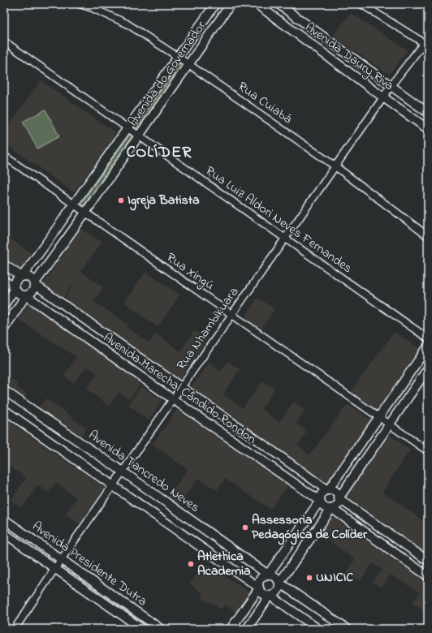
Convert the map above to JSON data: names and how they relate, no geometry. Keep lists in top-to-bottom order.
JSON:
{
  "streets": {
    "street": [
      "Avenida Daury Riva",
      "Avenida do Governador",
      "Rua Cuiabá",
      "Rua Luiz Aldori Neves Fernandes",
      "Rua Xingú",
      "Rua Nhambikuara",
      "Avenida Marechal Cândido Rondon",
      "Avenida Tancredo Neves",
      "Avenida Presidente Dutra"
    ]
  },
  "crossings": [
    ["Avenida Daury Riva", "Rua Nhambikuara"],
    ["Avenida do Governador", "Rua Cuiabá"],
    ["Avenida do Governador", "Rua Luiz Aldori Neves Fernandes"],
    ["Avenida do Governador", "Rua Xingú"],
    ["Avenida do Governador", "Avenida Marechal Cândido Rondon"],
    ["Rua Cuiabá", "Rua Nhambikuara"],
    ["Rua Luiz Aldori Neves Fernandes", "Rua Nhambikuara"],
    ["Rua Xingú", "Rua Nhambikuara"],
    ["Rua Nhambikuara", "Avenida Marechal Cândido Rondon"],
    ["Rua Nhambikuara", "Avenida Tancredo Neves"],
    ["Rua Nhambikuara", "Avenida Presidente Dutra"]
  ],
  "districts": ["COLÍDER"],
  "places": [
    "Igreja Batista",
    "Assessoria Pedagógica de Colíder",
    "Atlethica Academia",
    "UNICIC"
  ]
}
